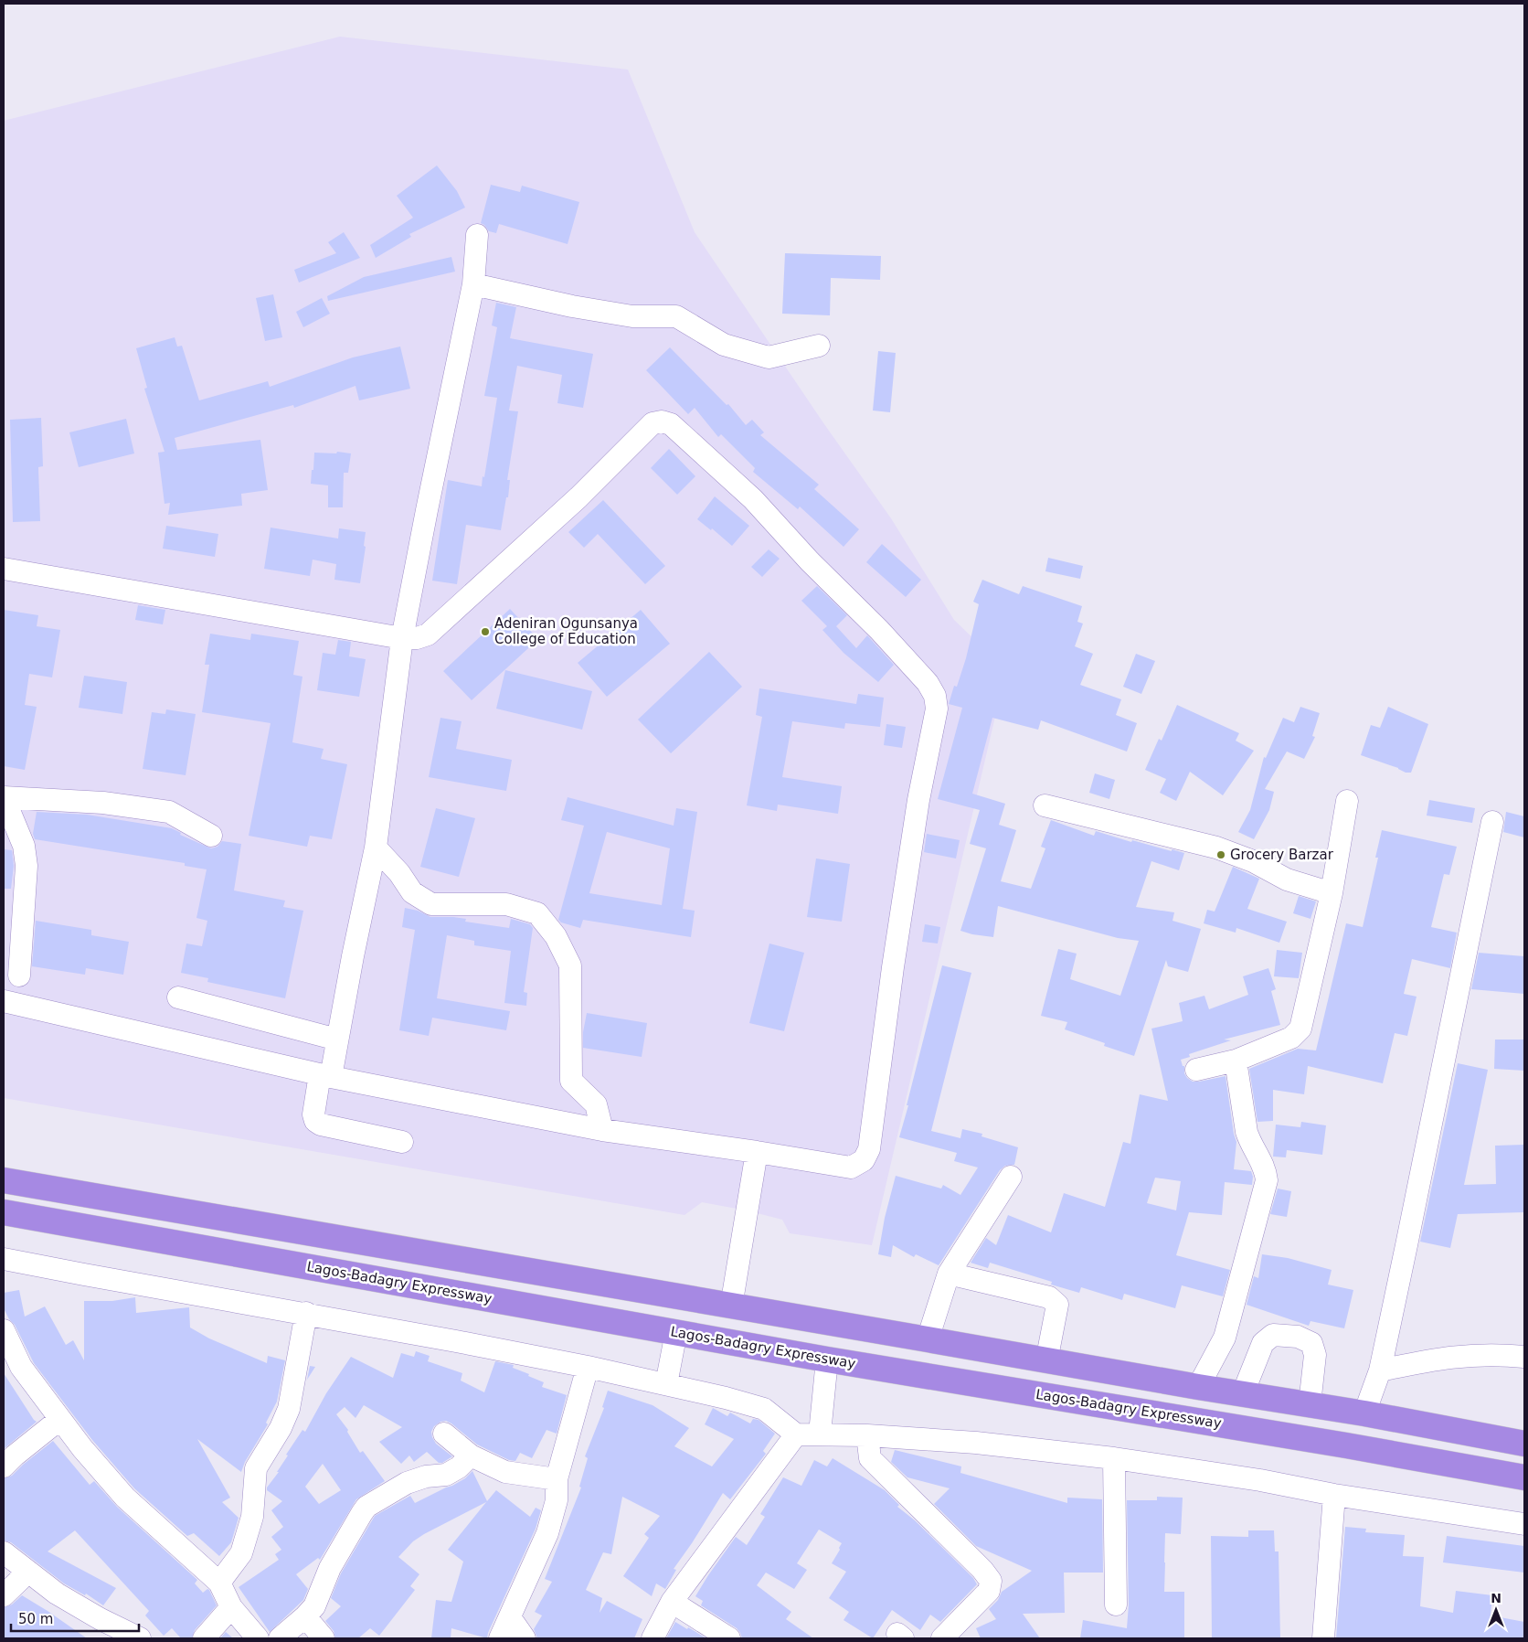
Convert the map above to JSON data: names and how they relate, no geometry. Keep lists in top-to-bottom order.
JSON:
{
  "streets": {
    "highway": ["Lagos-Badagry Expressway"]
  },
  "places": ["Adeniran Ogunsanya College of Education", "Grocery Barzar"],
  "scale_bar": "50 m",
  "north": "top"
}
